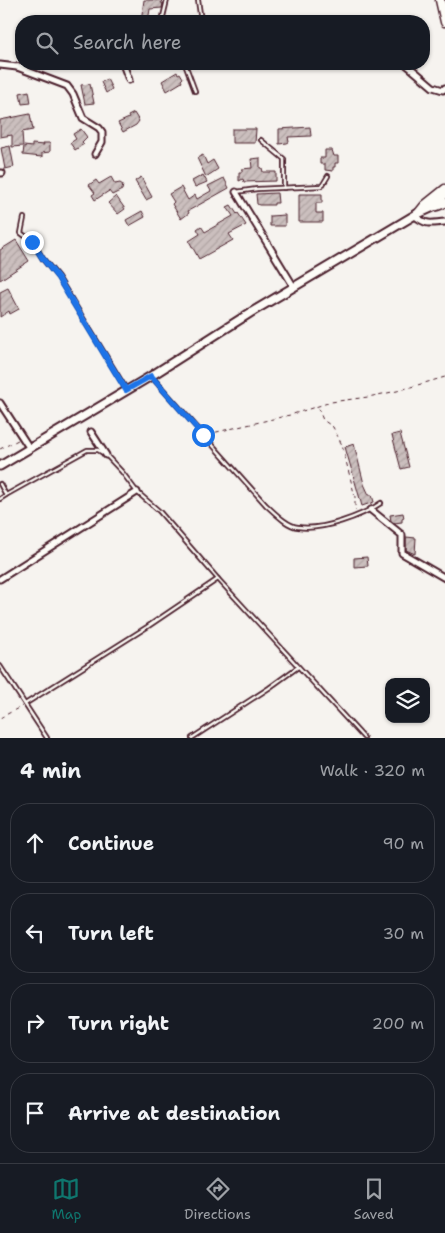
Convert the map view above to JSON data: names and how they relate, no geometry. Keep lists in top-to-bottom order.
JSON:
{
  "page": {
    "search": "Search here",
    "heading": ["4 min", "Walk · 320 m"],
    "list": [
      ["Continue", "90 m"],
      ["Turn left", "30 m"],
      ["Turn right", "200 m"],
      "Arrive at destination"
    ],
    "nav": ["Map", "Directions", "Saved"]
  }
}
